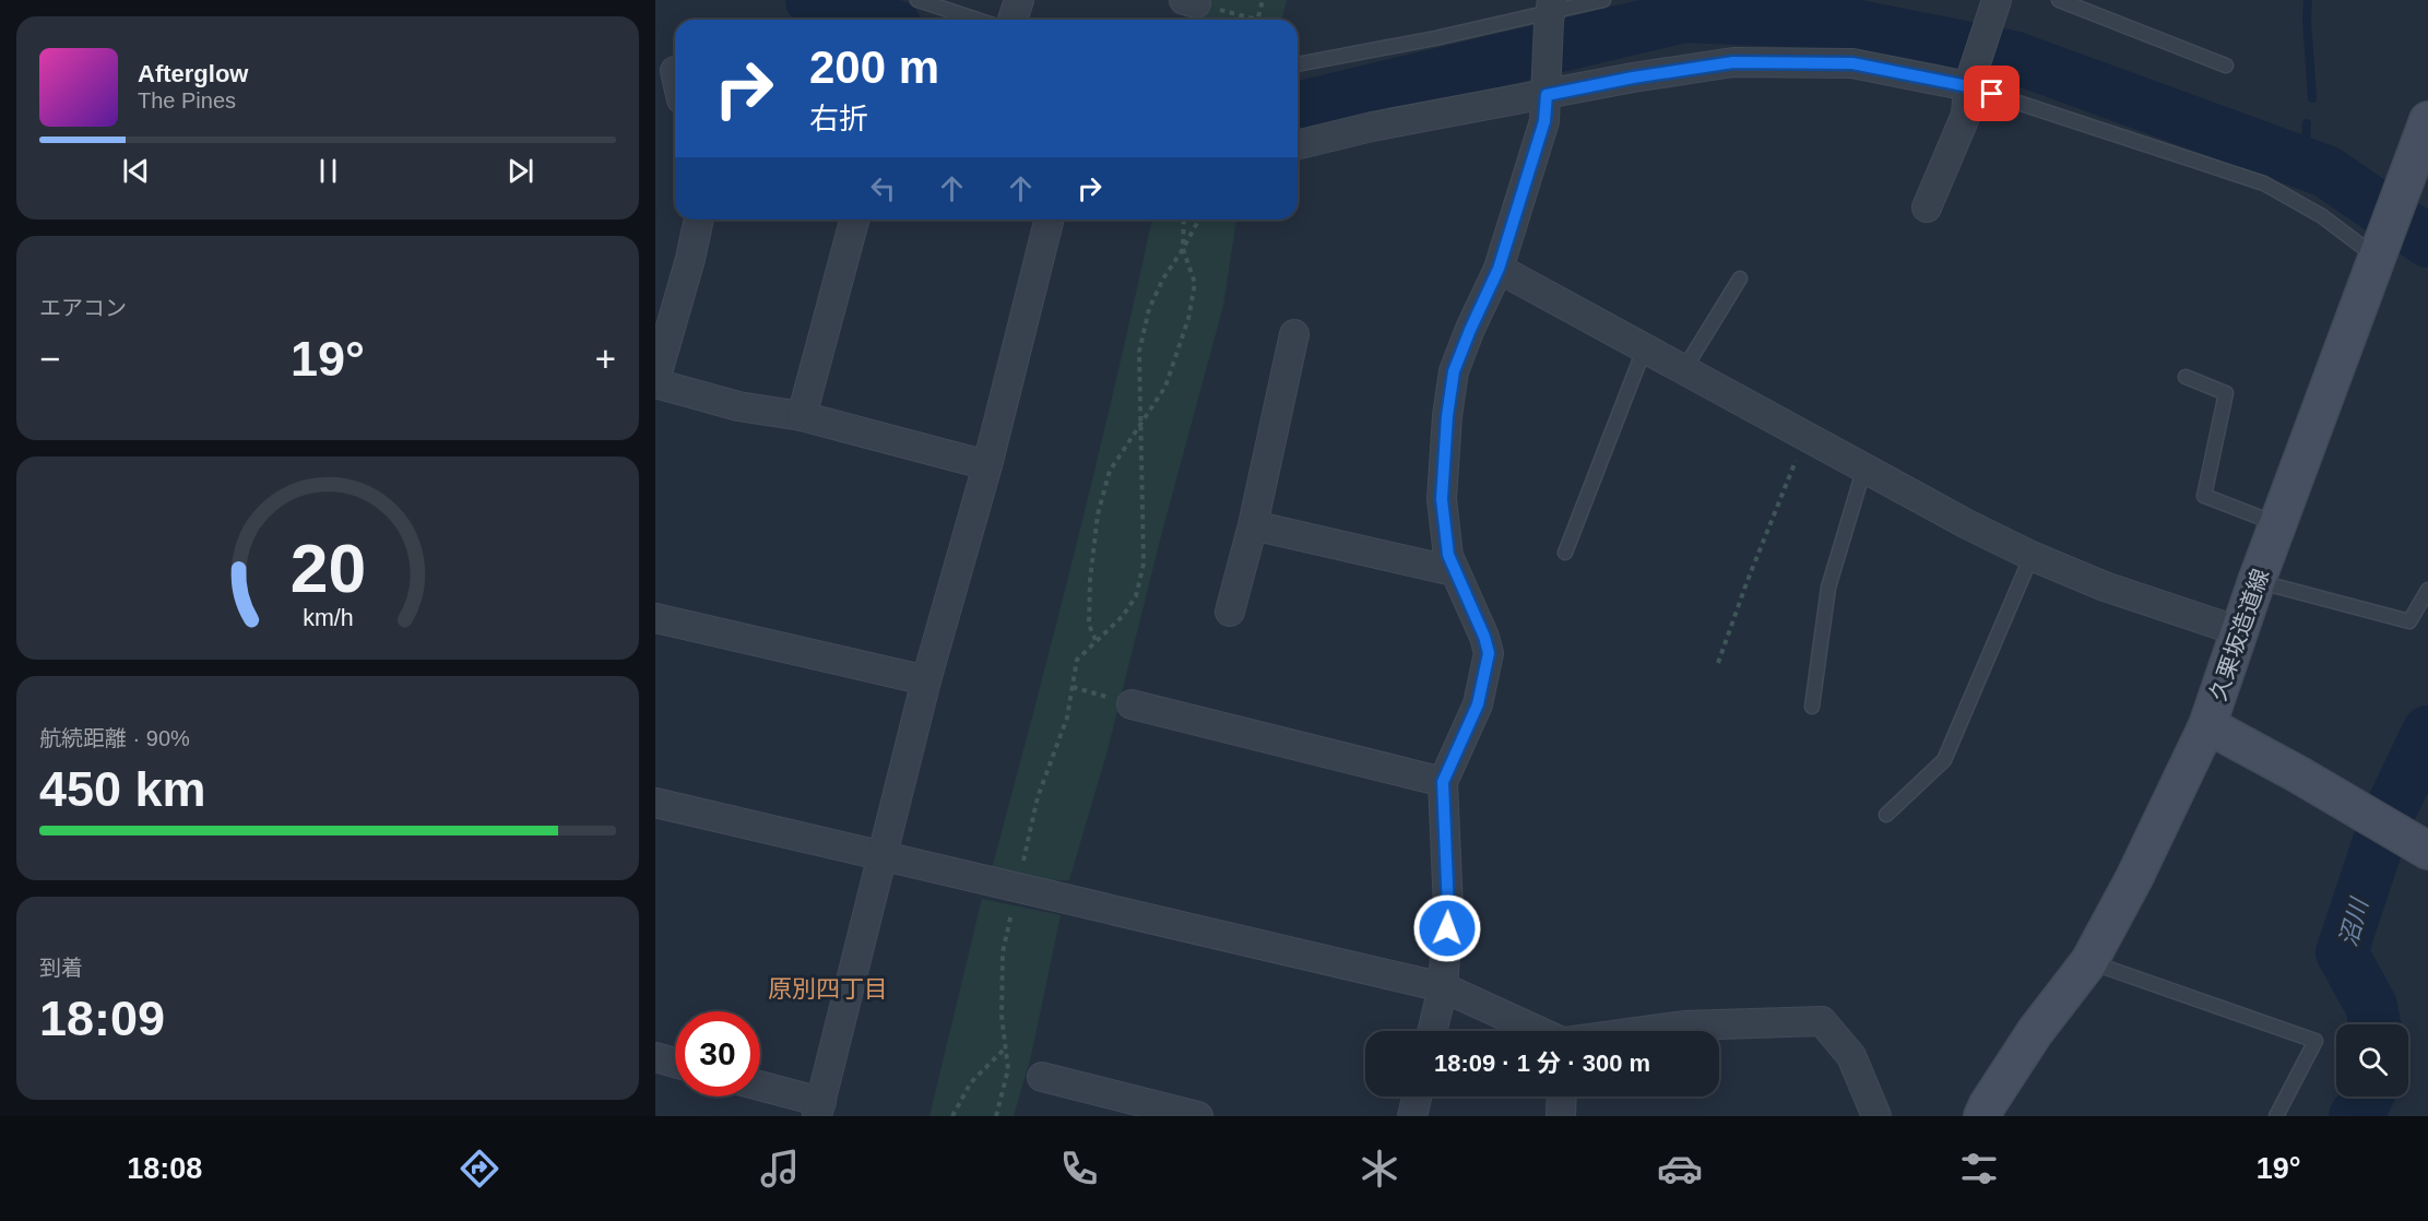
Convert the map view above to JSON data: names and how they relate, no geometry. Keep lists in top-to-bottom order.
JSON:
{
  "streets": {
    "main road": ["久栗坂造道線"]
  },
  "districts": ["原別四丁目"],
  "water": ["沼川"],
  "page": {
    "turn": ["200 m", "右折"],
    "song": ["Afterglow", "The Pines"],
    "tile": [
      "エアコン",
      ["航続距離 · 90%", "450 km"],
      ["到着", "18:09"]
    ],
    "heat": ["−", "19°", "+"],
    "limit": "30",
    "trip": "18:09 · 1 分 · 300 m",
    "tabs": ["18:08", "19°"],
    "gauge": ["20", "km/h"]
  }
}
